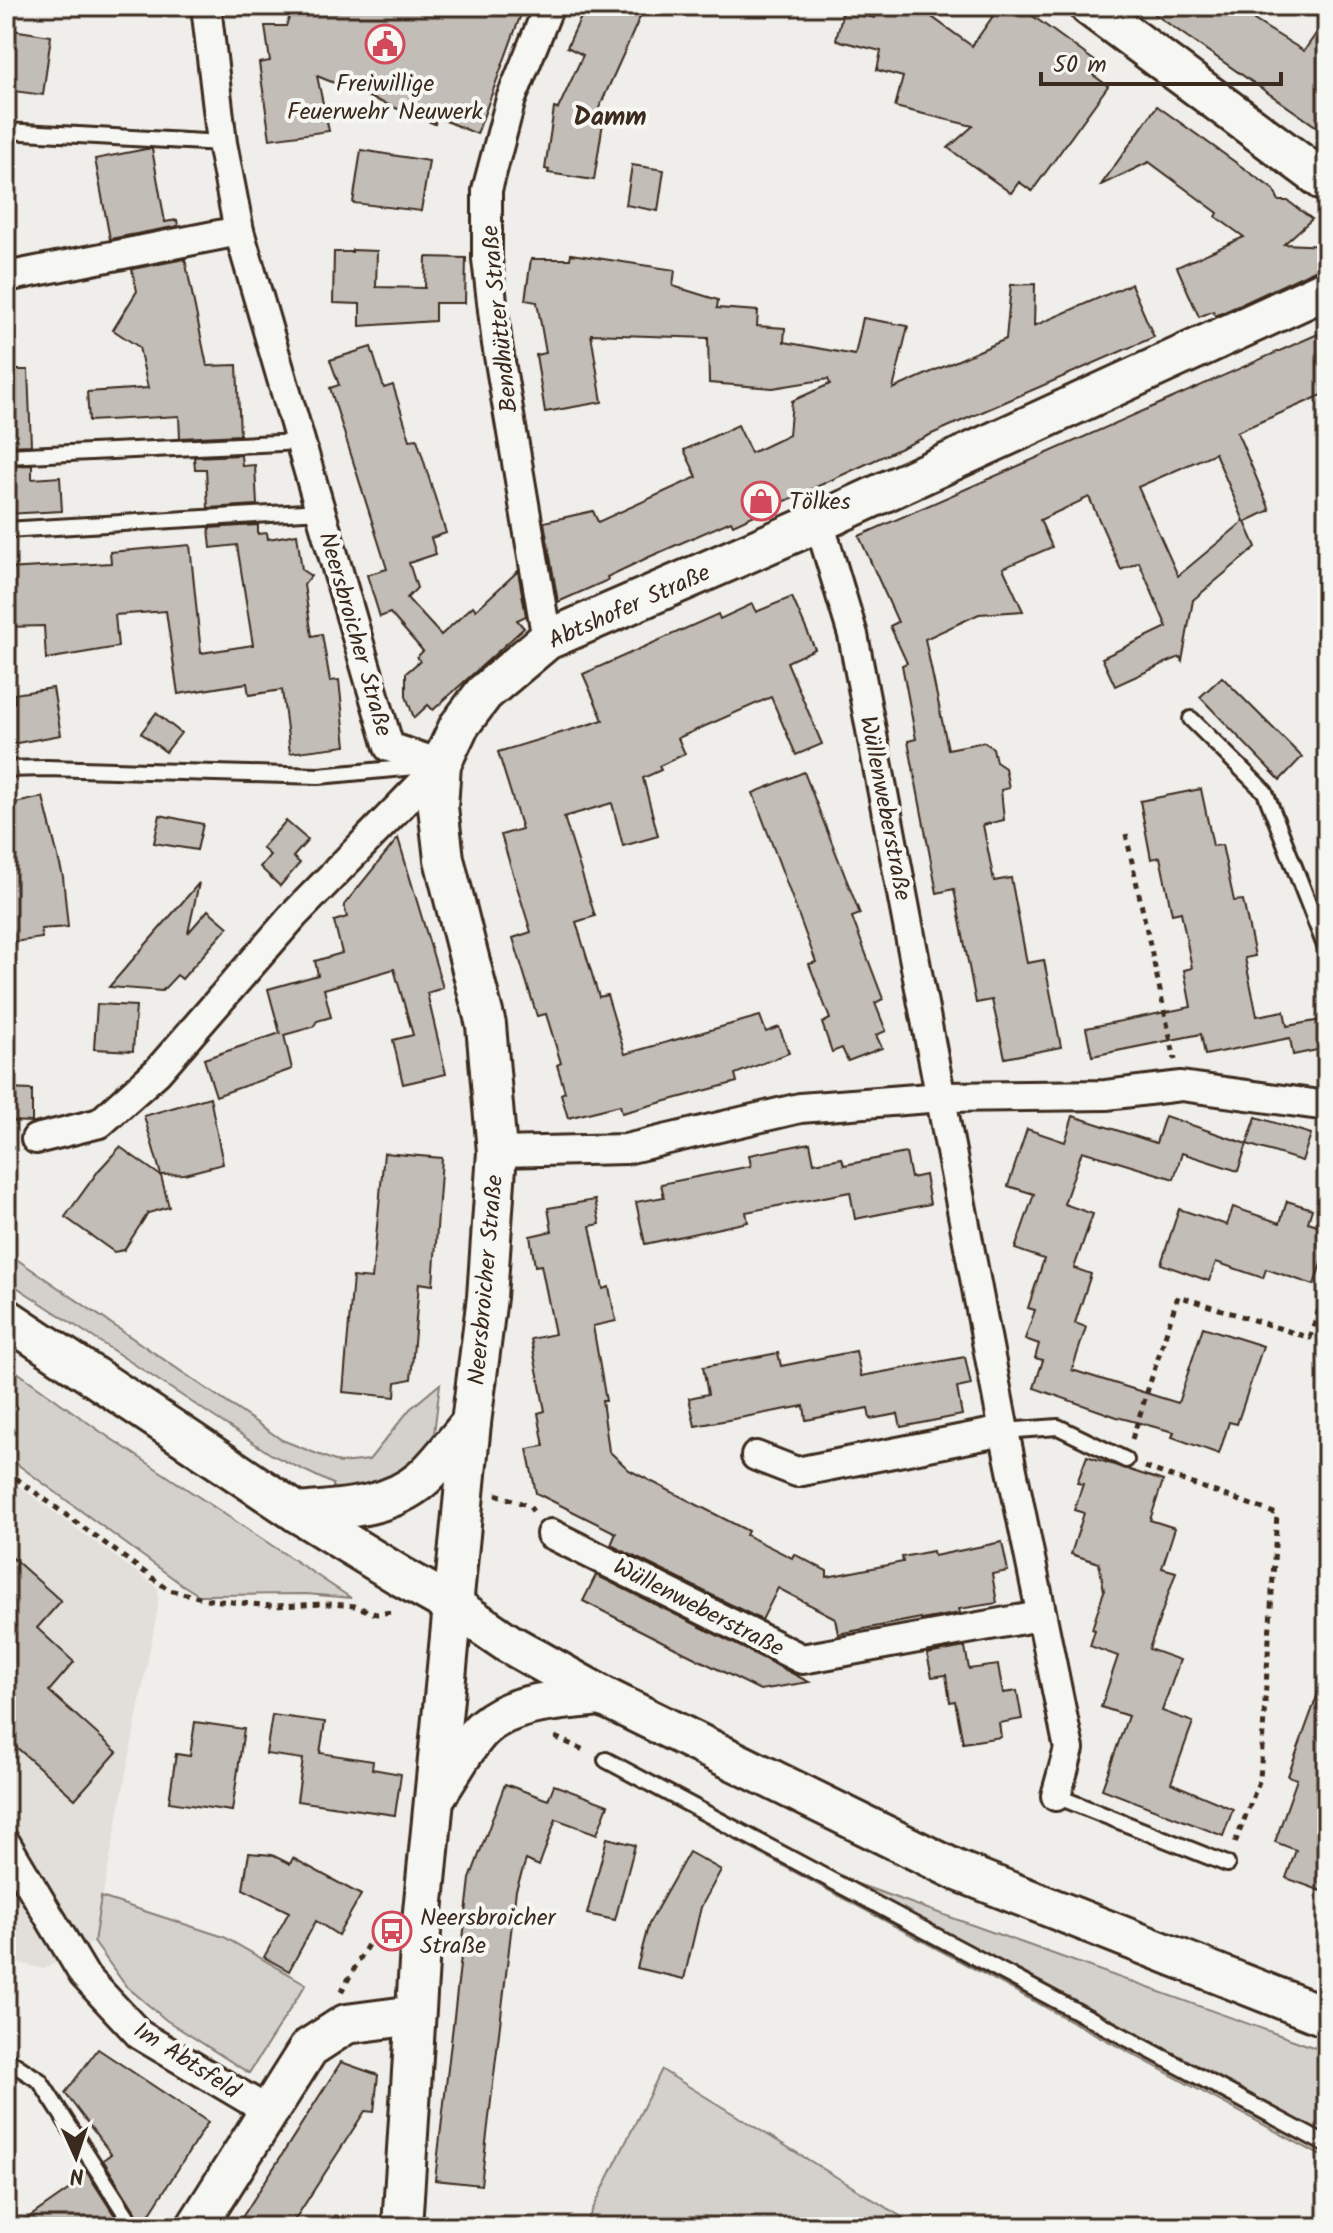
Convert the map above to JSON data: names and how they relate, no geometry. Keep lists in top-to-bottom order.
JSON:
{
  "streets": {
    "street": [
      "Bendhütter Straße",
      "Abtshofer Straße",
      "Neersbroicher Straße",
      "Wüllenweberstraße",
      "Im Abtsfeld"
    ]
  },
  "crossings": [
    ["Bendhütter Straße", "Abtshofer Straße"],
    ["Abtshofer Straße", "Neersbroicher Straße"],
    ["Abtshofer Straße", "Wüllenweberstraße"]
  ],
  "districts": ["Damm"],
  "places": {
    "public building": ["Freiwillige Feuerwehr Neuwerk"],
    "shop": ["Tölkes"],
    "bus stop": ["Neersbroicher Straße"]
  },
  "scale_bar": "50 m",
  "north": "bottom"
}
